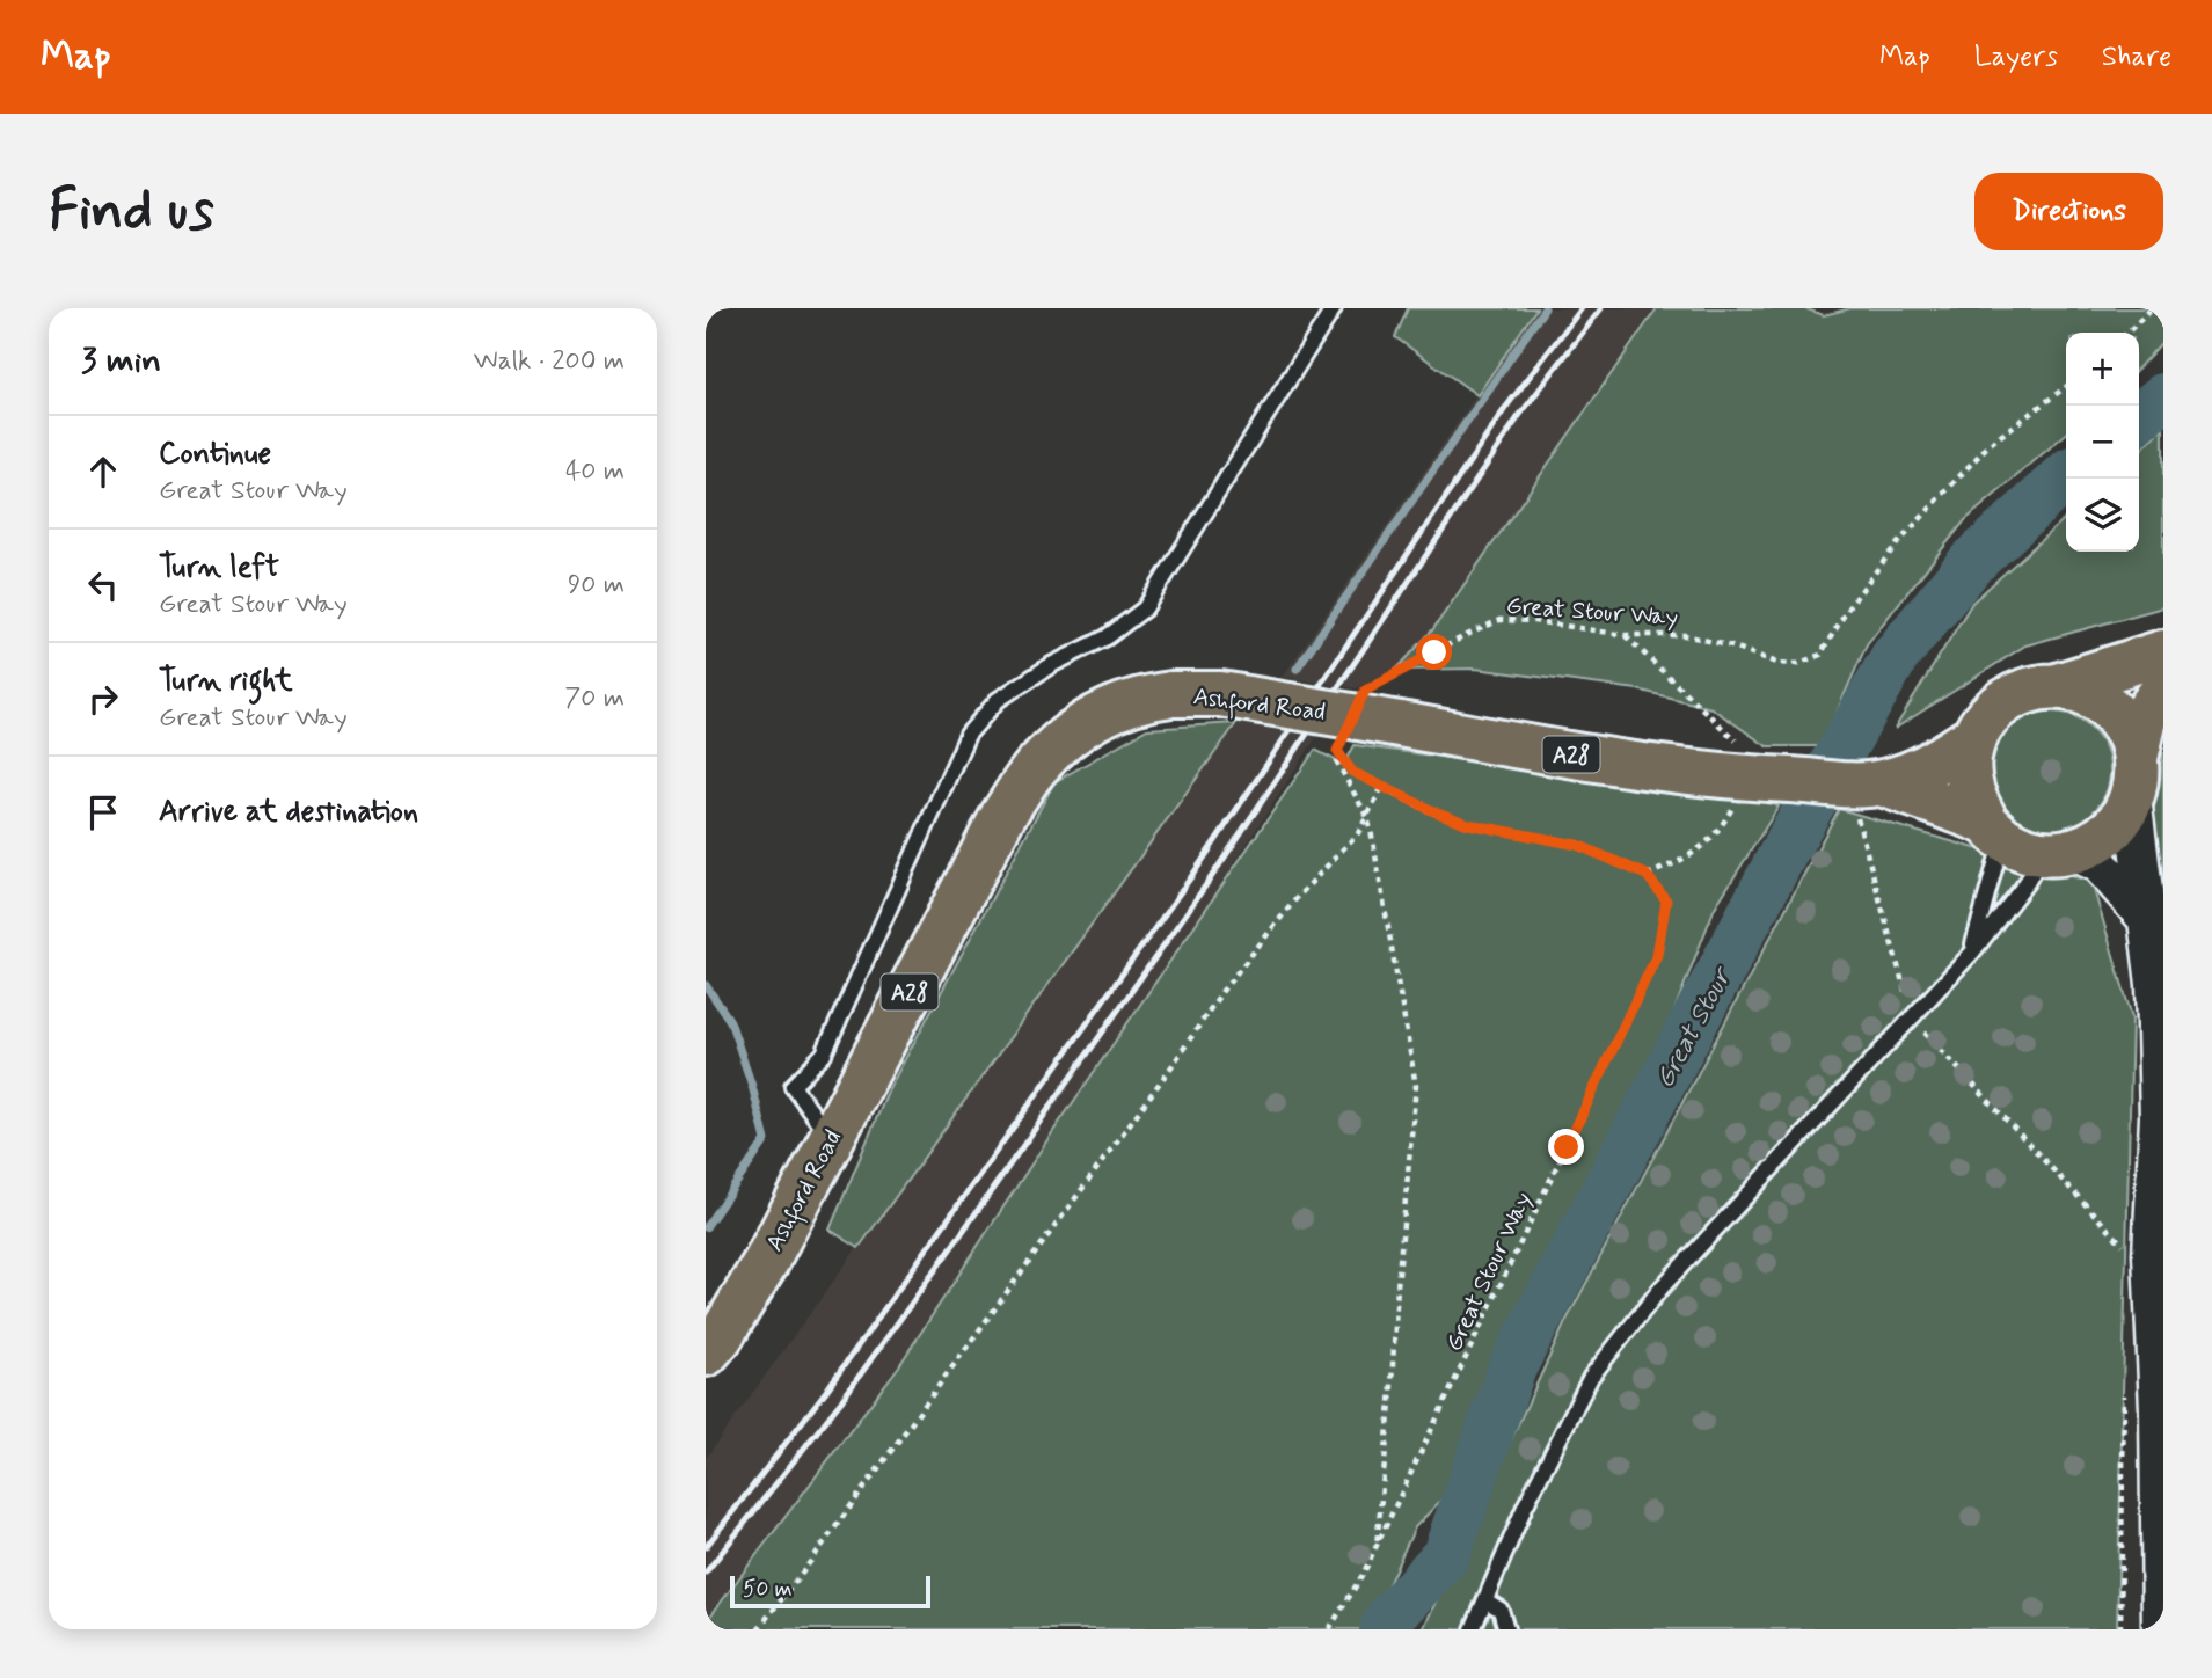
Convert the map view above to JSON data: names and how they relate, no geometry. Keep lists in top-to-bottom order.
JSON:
{
  "streets": {
    "highway": ["Ashford Road", "A28"],
    "path": ["Great Stour Way"]
  },
  "water": ["Great Stour"],
  "scale_bar": "50 m",
  "page": {
    "header": "Map",
    "nav": ["Map", "Layers", "Share"],
    "buttons": "Directions",
    "title": "Find us",
    "heading": ["3 min", "Walk · 200 m"],
    "map_buttons": ["+", "−"],
    "list": [
      ["Continue", "Great Stour Way", "40 m"],
      ["Turn left", "Great Stour Way", "90 m"],
      ["Turn right", "Great Stour Way", "70 m"],
      "Arrive at destination"
    ],
    "scale": "50 m"
  }
}
